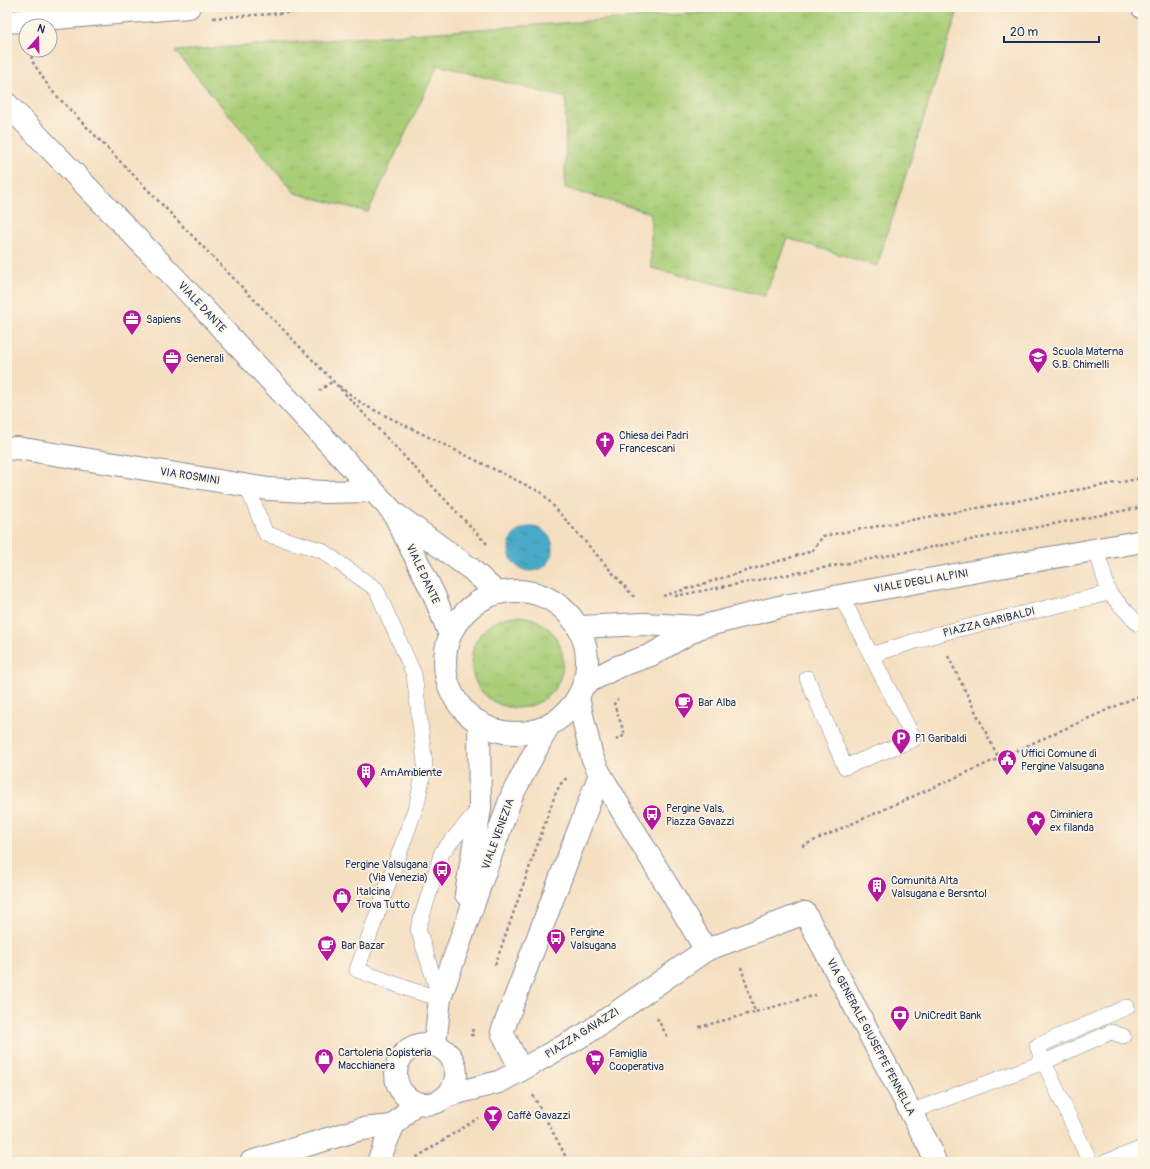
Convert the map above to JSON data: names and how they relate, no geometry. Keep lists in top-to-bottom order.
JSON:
{
  "streets": {
    "main road": [
      "VIALE DANTE",
      "VIA ROSMINI",
      "VIALE DEGLI ALPINI",
      "VIALE VENEZIA",
      "PIAZZA GAVAZZI",
      "VIA GENERALE GIUSEPPE PENNELLA"
    ],
    "lane": ["PIAZZA GARIBALDI"]
  },
  "crossings": [
    ["VIALE DANTE", "VIA ROSMINI"],
    ["VIALE DANTE", "VIALE VENEZIA"],
    ["VIALE VENEZIA", "PIAZZA GAVAZZI"],
    ["PIAZZA GAVAZZI", "VIA GENERALE GIUSEPPE PENNELLA"]
  ],
  "places": {
    "office": ["Sapiens", "Generali"],
    "school or university": ["Scuola Materna G.B. Chimelli"],
    "church": ["Chiesa dei Padri Francescani"],
    "cafe": ["Bar Alba", "Bar Bazar"],
    "parking": ["P1 Garibaldi"],
    "public building": ["Uffici Comune di Pergine Valsugana"],
    "building": ["AmAmbiente", "Comunità Alta Valsugana e Bersntol"],
    "bus stop": ["Pergine Vals, Piazza Gavazzi", "Pergine Valsugana (Via Venezia)", "Pergine Valsugana"],
    "place": ["Ciminiera ex filanda"],
    "shop": ["Italcina Trova Tutto", "Cartoleria Copisteria Macchianera"],
    "bank": ["UniCredit Bank"],
    "supermarket": ["Famiglia Cooperativa"],
    "bar": ["Caffè Gavazzi"]
  },
  "scale_bar": "20 m",
  "north": "top"
}
